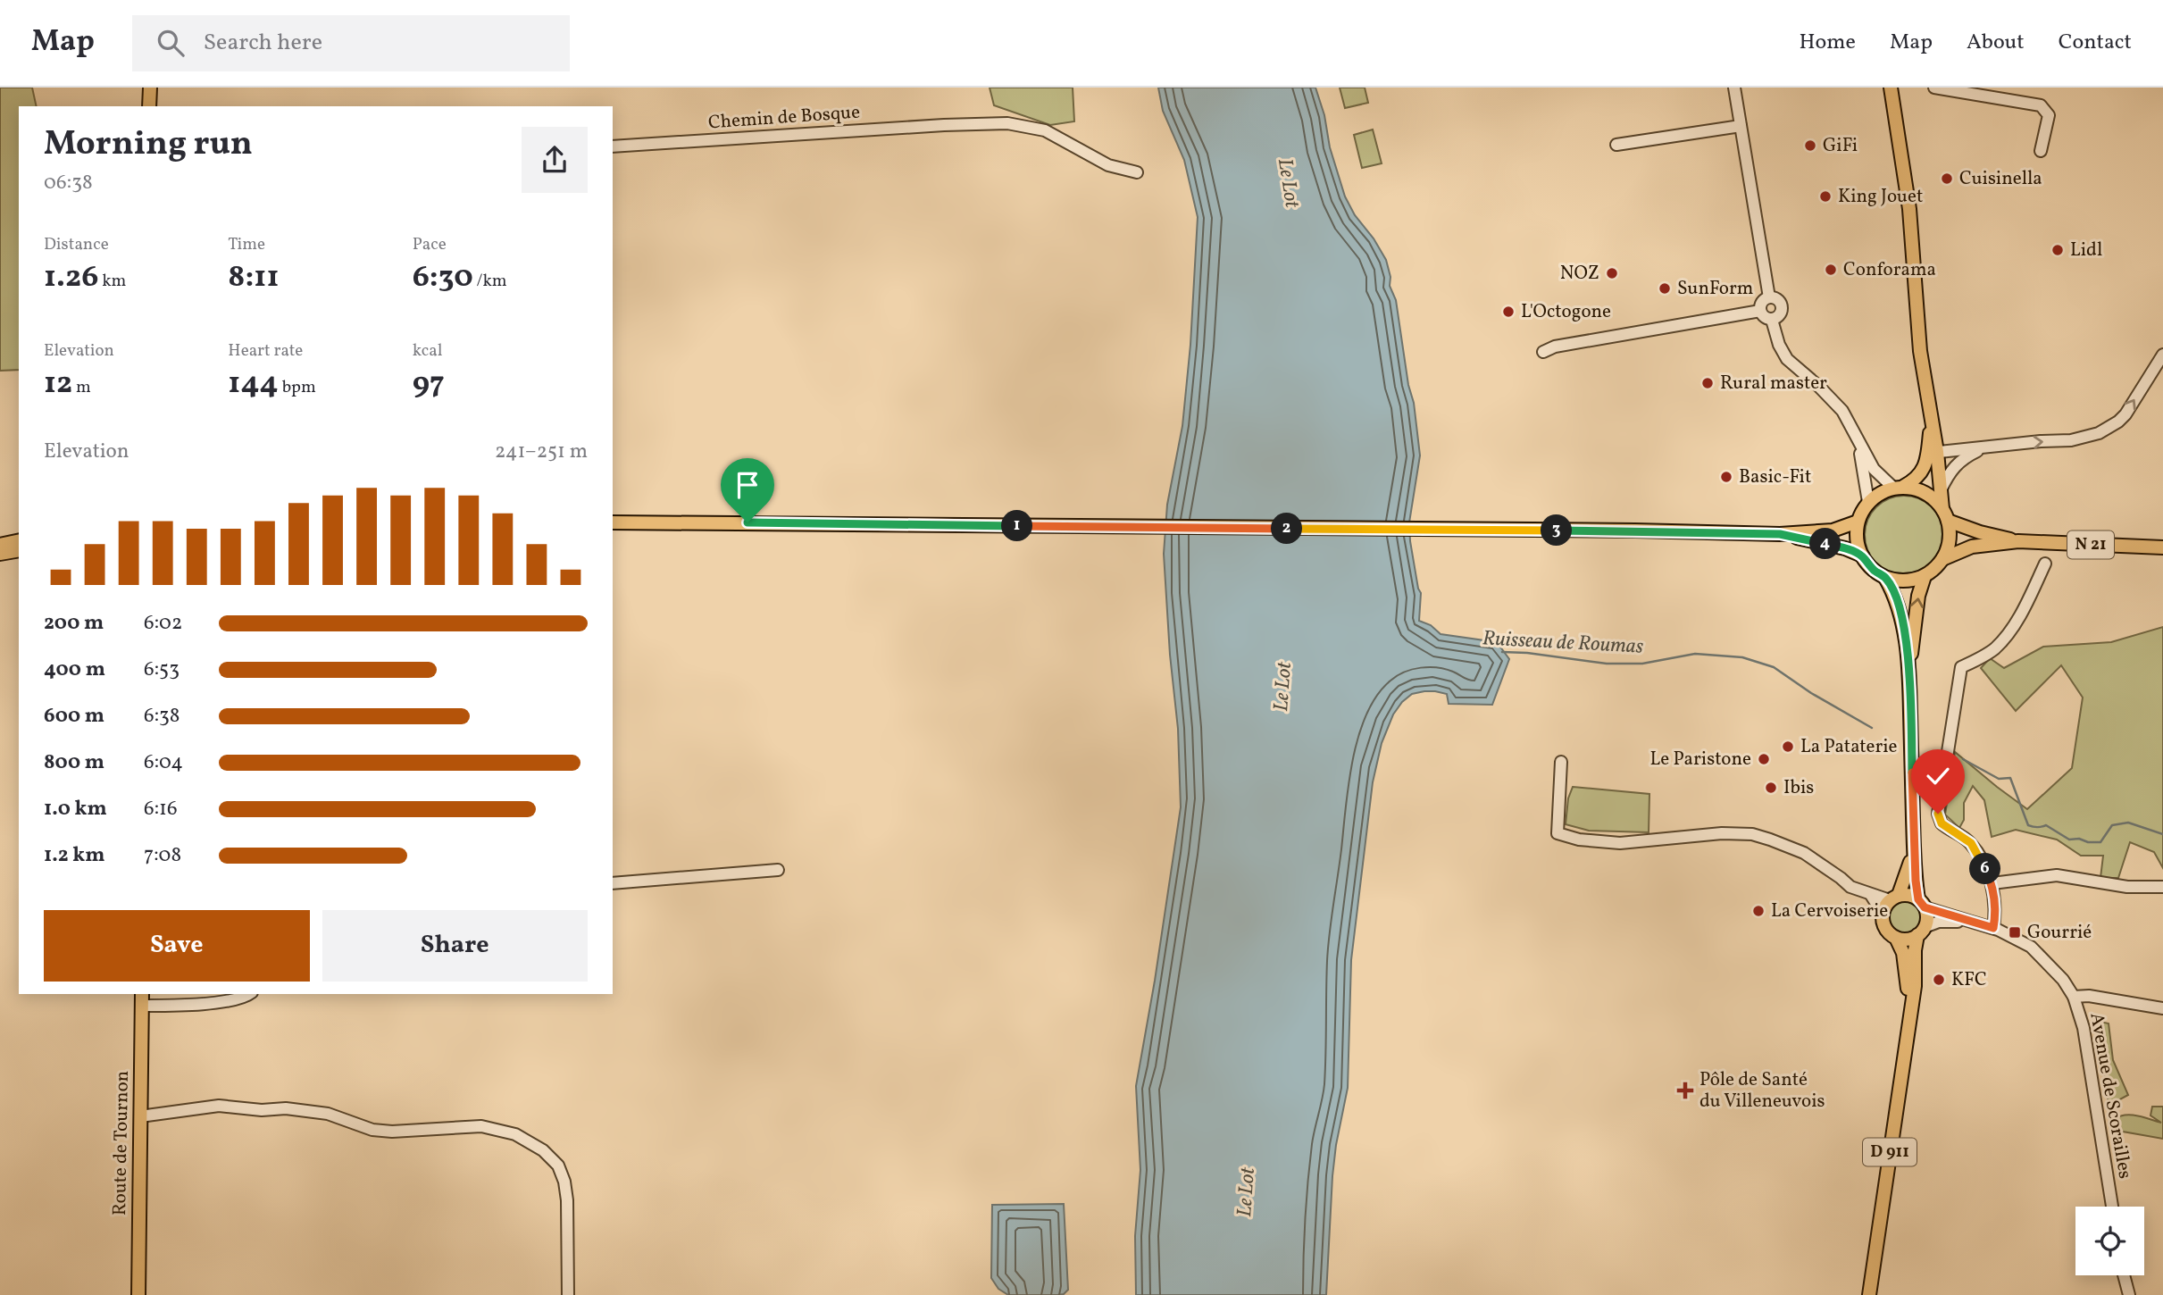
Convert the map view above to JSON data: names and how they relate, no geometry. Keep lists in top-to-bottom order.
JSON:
{
  "streets": {
    "main road": ["N 21", "Route de Tournon", "D 911"],
    "street": ["Chemin de Bosque", "Avenue de Scorailles"]
  },
  "crossings": [
    ["Avenue de Scorailles", "D 911"]
  ],
  "water": ["Le Lot", "Ruisseau de Roumas"],
  "places": {
    "other": [
      "GiFi",
      "Cuisinella",
      "King Jouet",
      "Lidl",
      "Conforama",
      "NOZ",
      "SunForm",
      "L'Octogone",
      "Rural master",
      "Basic-Fit",
      "La Pataterie",
      "Le Paristone",
      "Ibis",
      "La Cervoiserie",
      "KFC"
    ],
    "transit": ["Gourrié"],
    "health": ["Pôle de Santé du Villeneuvois"]
  },
  "page": {
    "header": "Map",
    "search": "Search here",
    "nav": [
      "Home",
      "Map",
      "About",
      "Contact"
    ],
    "heading": ["Morning run", "06:38"],
    "stats": [
      ["Distance", "1.26 km"],
      ["Time", "8:11"],
      ["Pace", "6:30 /km"],
      ["Elevation", "12 m"],
      ["Heart rate", "144 bpm"],
      ["kcal", "97"]
    ],
    "chart": ["Elevation", "241–251 m"],
    "pins": [
      "1",
      "2",
      "3",
      "4",
      "6"
    ],
    "list": [
      {
        "name": "200 m",
        "note": "6:02"
      },
      {
        "name": "400 m",
        "note": "6:53"
      },
      {
        "name": "600 m",
        "note": "6:38"
      },
      {
        "name": "800 m",
        "note": "6:04"
      },
      {
        "name": "1.0 km",
        "note": "6:16"
      },
      {
        "name": "1.2 km",
        "note": "7:08"
      }
    ],
    "buttons": ["Save", "Share"]
  }
}
